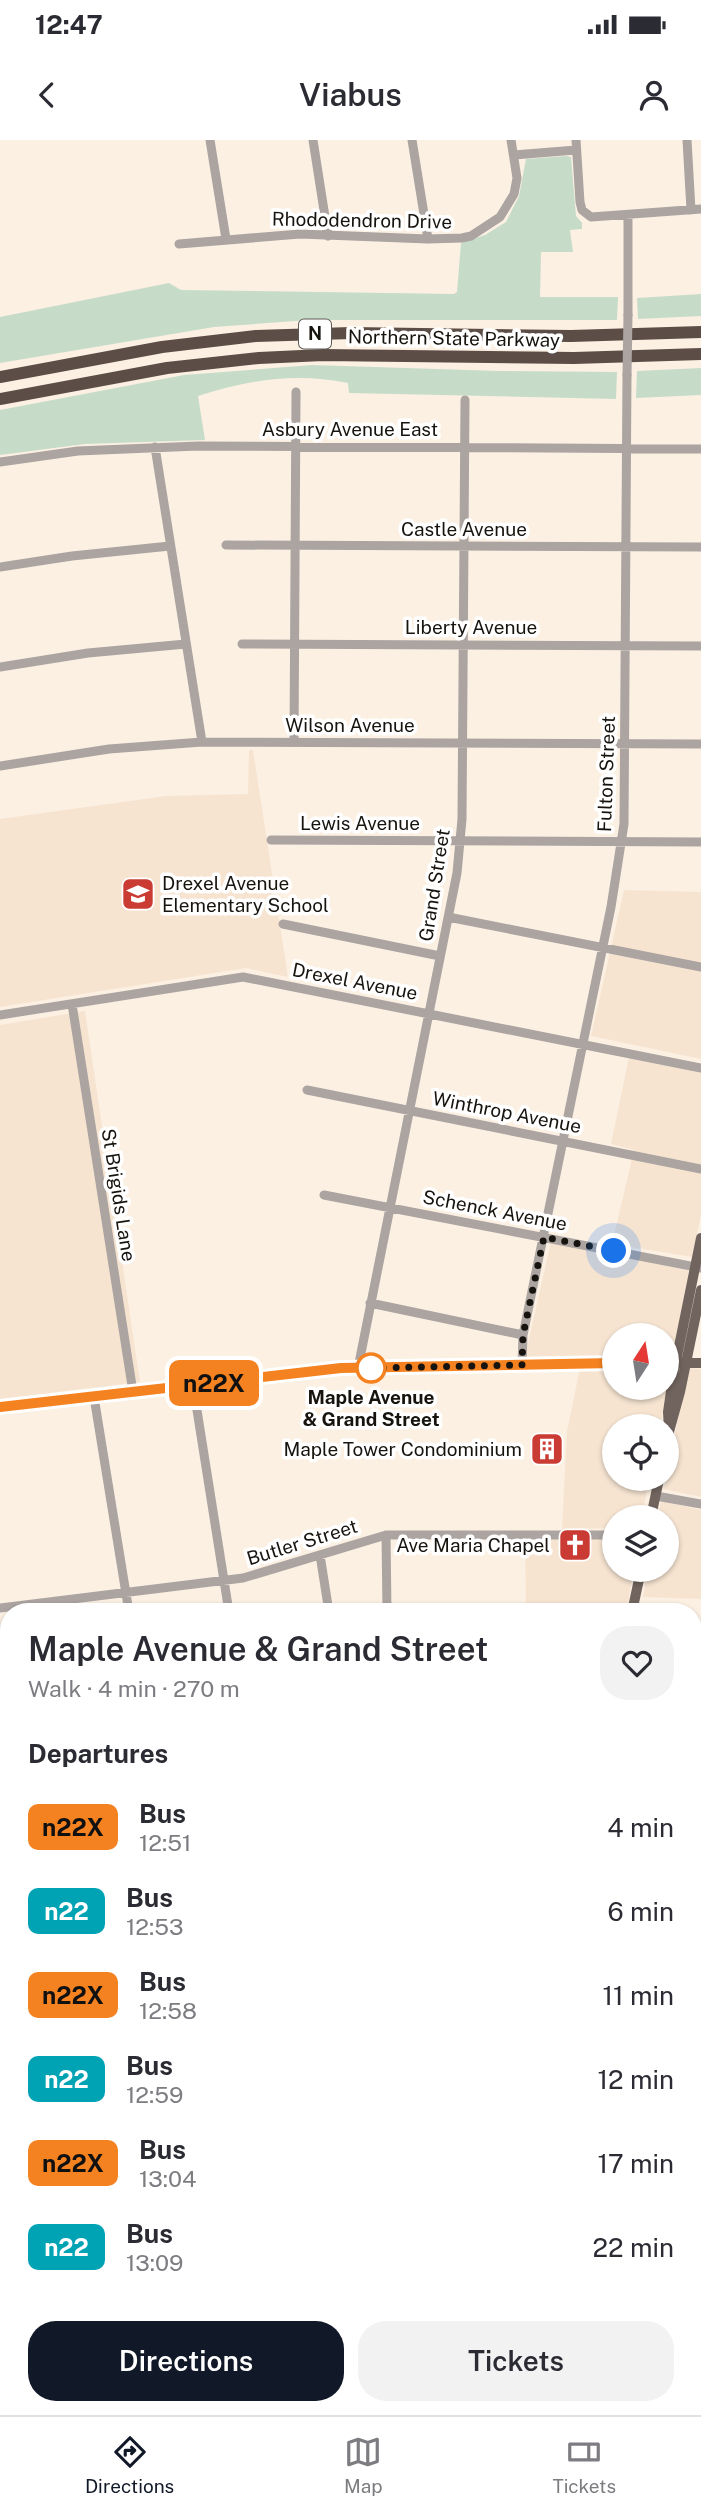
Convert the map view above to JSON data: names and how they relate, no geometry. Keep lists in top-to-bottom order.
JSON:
{
  "streets": {
    "highway": ["N", "Northern State Parkway"],
    "street": [
      "Rhododendron Drive",
      "Asbury Avenue East",
      "Castle Avenue",
      "Liberty Avenue",
      "Wilson Avenue",
      "Fulton Street",
      "Lewis Avenue",
      "Grand Street",
      "Drexel Avenue",
      "Winthrop Avenue",
      "St Brigids Lane",
      "Schenck Avenue",
      "Butler Street"
    ]
  },
  "crossings": [
    ["Asbury Avenue East", "Fulton Street"],
    ["Asbury Avenue East", "Grand Street"],
    ["Castle Avenue", "Fulton Street"],
    ["Castle Avenue", "Grand Street"],
    ["Liberty Avenue", "Fulton Street"],
    ["Liberty Avenue", "Grand Street"],
    ["Wilson Avenue", "Fulton Street"],
    ["Wilson Avenue", "Grand Street"],
    ["Fulton Street", "Lewis Avenue"],
    ["Fulton Street", "Drexel Avenue"],
    ["Fulton Street", "Winthrop Avenue"],
    ["Fulton Street", "Schenck Avenue"],
    ["Lewis Avenue", "Grand Street"],
    ["Grand Street", "Drexel Avenue"],
    ["Grand Street", "Winthrop Avenue"],
    ["Grand Street", "Schenck Avenue"],
    ["Drexel Avenue", "St Brigids Lane"]
  ],
  "places": {
    "school or university": ["Drexel Avenue Elementary School"],
    "other": ["Maple Avenue & Grand Street"],
    "building": ["Maple Tower Condominium"],
    "church": ["Ave Maria Chapel"]
  },
  "lines": ["bus line n22X"],
  "north": "top",
  "page": {
    "status": "12:47",
    "header": "Viabus",
    "on_map": "n22X",
    "heading": [
      ["Maple Avenue & Grand Street", "Walk · 4 min · 270 m"],
      "Departures"
    ],
    "list": [
      {
        "mark": "n22X",
        "name": "Bus",
        "note": "12:51",
        "value": "4 min"
      },
      {
        "mark": "n22",
        "name": "Bus",
        "note": "12:53",
        "value": "6 min"
      },
      {
        "mark": "n22X",
        "name": "Bus",
        "note": "12:58",
        "value": "11 min"
      },
      {
        "mark": "n22",
        "name": "Bus",
        "note": "12:59",
        "value": "12 min"
      },
      {
        "mark": "n22X",
        "name": "Bus",
        "note": "13:04",
        "value": "17 min"
      },
      {
        "mark": "n22",
        "name": "Bus",
        "note": "13:09",
        "value": "22 min"
      }
    ],
    "buttons": ["Directions", "Tickets"],
    "tabs": ["Directions", "Map", "Tickets"]
  }
}
